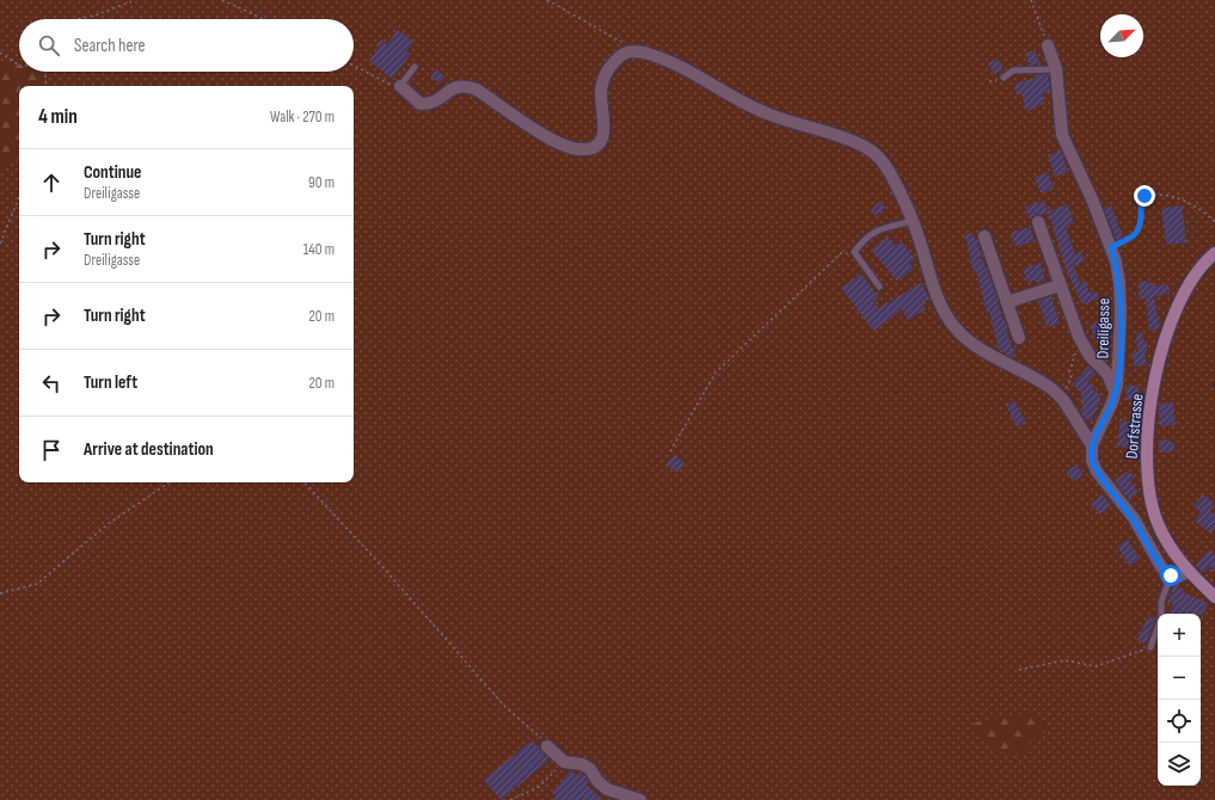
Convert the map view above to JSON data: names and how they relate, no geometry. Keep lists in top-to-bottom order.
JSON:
{
  "streets": {
    "street": ["Dreiligasse", "Dorfstrasse"]
  },
  "north": "top right",
  "page": {
    "search": "Search here",
    "heading": ["4 min", "Walk · 270 m"],
    "list": [
      ["Continue", "Dreiligasse", "90 m"],
      ["Turn right", "Dreiligasse", "140 m"],
      ["Turn right", "20 m"],
      ["Turn left", "20 m"],
      "Arrive at destination"
    ],
    "map_buttons": ["+", "−"]
  }
}
